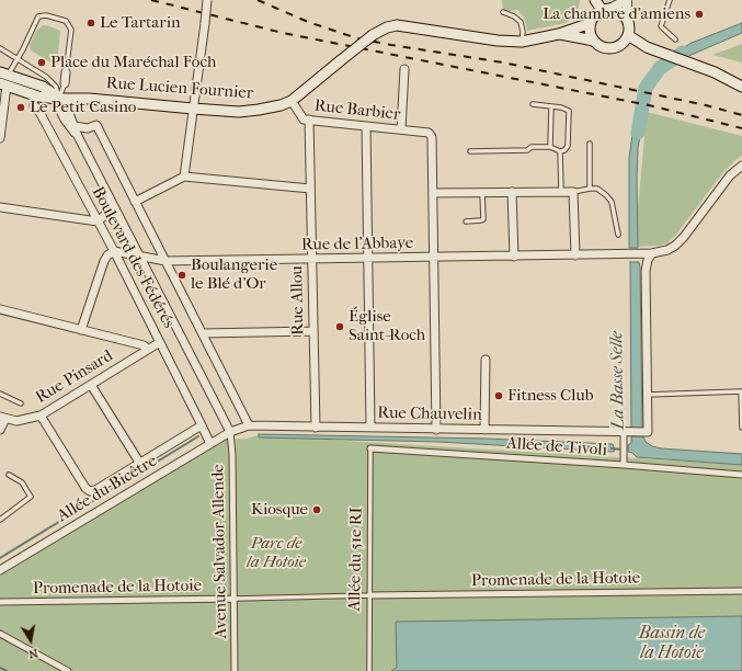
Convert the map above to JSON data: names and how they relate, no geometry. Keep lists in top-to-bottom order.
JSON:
{
  "streets": {
    "main road": ["Rue Lucien Fournier"],
    "street": [
      "Rue Barbier",
      "Rue de l'Abbaye",
      "Boulevard des Fédérés",
      "Rue Allou",
      "Rue Pinsard",
      "Rue Chauvelin",
      "Allée de Tivoli",
      "Allée du Bicêtre",
      "Avenue Salvador Allende",
      "Promenade de la Hotoie"
    ],
    "lane": ["Allée du 51e RI"]
  },
  "crossings": [
    ["Rue Lucien Fournier", "Rue Barbier"],
    ["Rue Lucien Fournier", "Boulevard des Fédérés"],
    ["Rue Barbier", "Rue Allou"],
    ["Rue de l'Abbaye", "Boulevard des Fédérés"],
    ["Rue de l'Abbaye", "Rue Allou"],
    ["Boulevard des Fédérés", "Rue Pinsard"],
    ["Boulevard des Fédérés", "Rue Chauvelin"],
    ["Boulevard des Fédérés", "Allée du Bicêtre"],
    ["Boulevard des Fédérés", "Avenue Salvador Allende"],
    ["Rue Allou", "Rue Chauvelin"],
    ["Rue Chauvelin", "Allée du Bicêtre"],
    ["Rue Chauvelin", "Avenue Salvador Allende"],
    ["Allée de Tivoli", "Allée du 51e RI"],
    ["Allée du Bicêtre", "Avenue Salvador Allende"],
    ["Avenue Salvador Allende", "Promenade de la Hotoie"],
    ["Allée du 51e RI", "Promenade de la Hotoie"]
  ],
  "water": ["La Basse Selle", "Bassin de la Hotoie"],
  "parks": ["Parc de la Hotoie"],
  "places": [
    "La chambre d'amiens",
    "Le Tartarin",
    "Place du Maréchal Foch",
    "Le Petit Casino",
    "Boulangerie le Blé d'Or",
    "Église Saint-Roch",
    "Fitness Club",
    "Kiosque"
  ],
  "north": "bottom"
}
